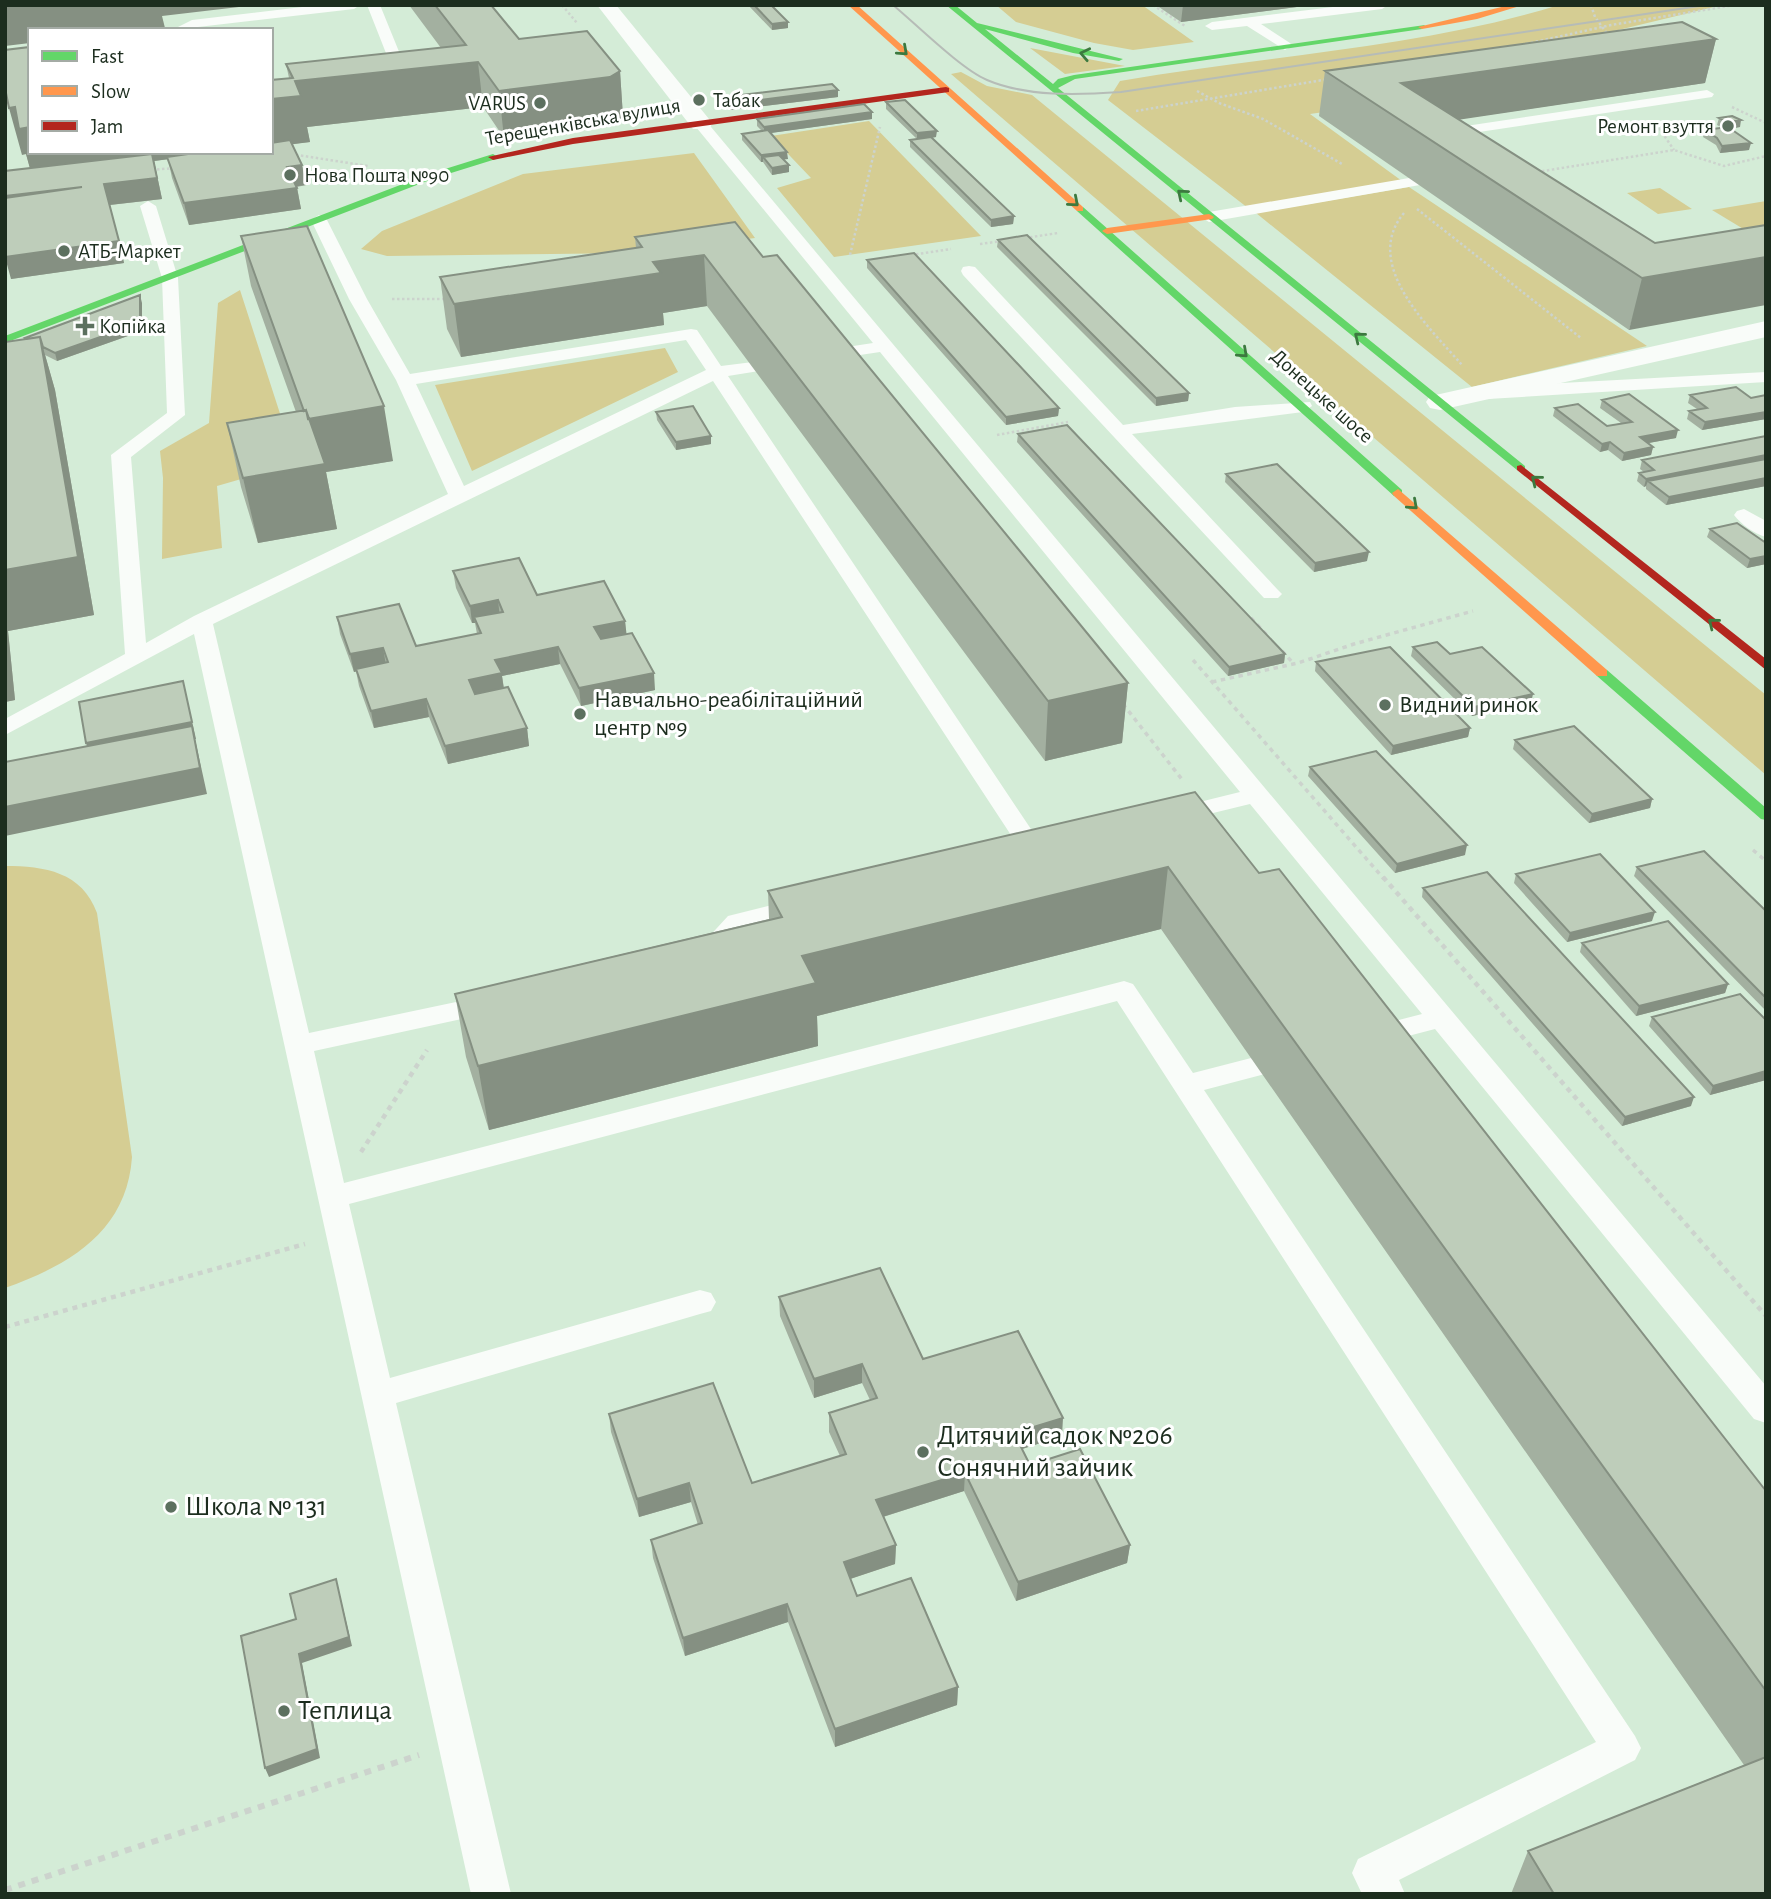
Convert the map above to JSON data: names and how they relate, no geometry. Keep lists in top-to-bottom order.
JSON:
{
  "streets": {
    "main road": ["Терещенківська вулиця", "Донецьке шосе"]
  },
  "crossings": [
    ["Терещенківська вулиця", "Донецьке шосе"]
  ],
  "places": {
    "other": [
      "Табак",
      "VARUS",
      "Ремонт взуття",
      "Нова Пошта №90",
      "АТБ-Маркет",
      "Видний ринок",
      "Навчально-реабілітаційний центр №9",
      "Дитячий садок №206 Сонячний зайчик",
      "Школа № 131",
      "Теплица"
    ],
    "health": ["Копійка"]
  },
  "legend": ["Fast", "Slow", "Jam"]
}
